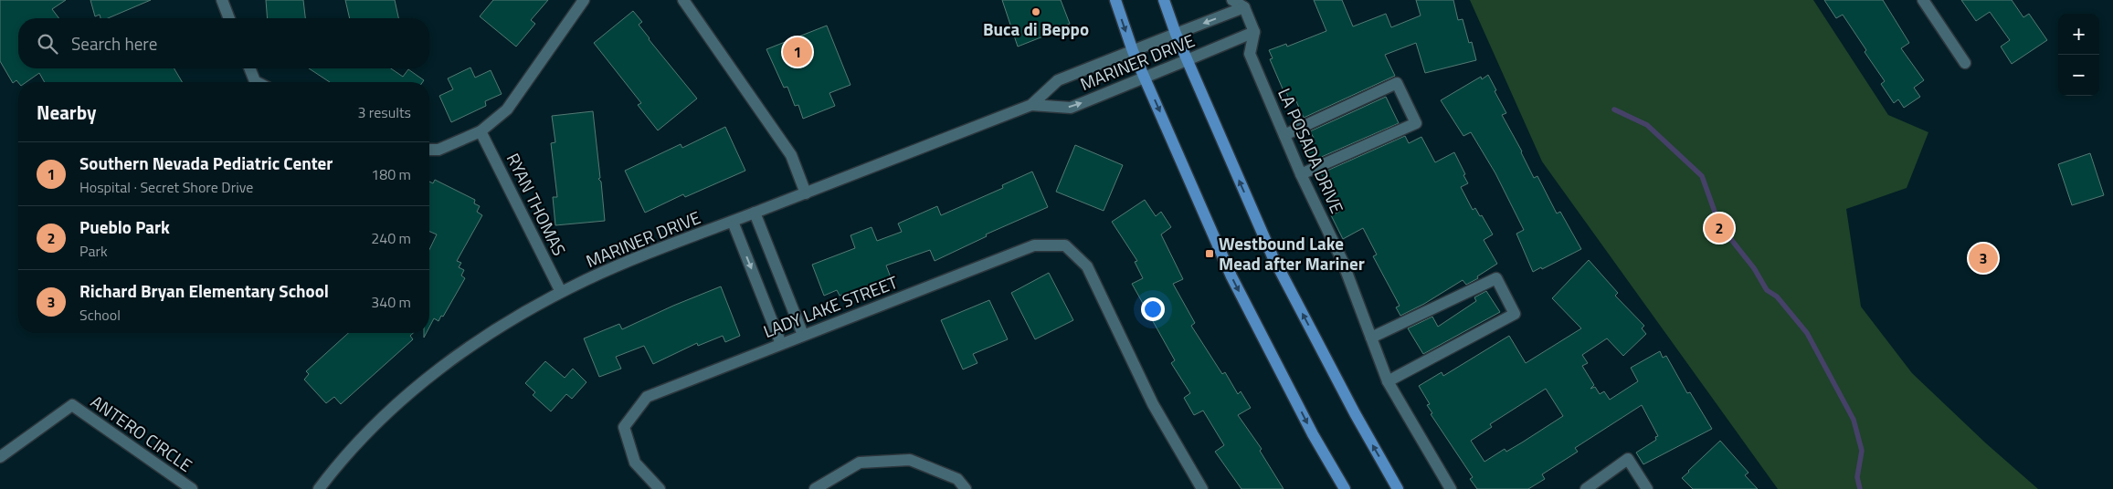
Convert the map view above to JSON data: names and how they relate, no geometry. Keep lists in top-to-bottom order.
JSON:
{
  "streets": {
    "street": [
      "MARINER DRIVE",
      "LA POSADA DRIVE",
      "RYAN THOMAS",
      "LADY LAKE STREET",
      "ANTERO CIRCLE"
    ]
  },
  "crossings": [
    ["MARINER DRIVE", "LA POSADA DRIVE"],
    ["MARINER DRIVE", "RYAN THOMAS"]
  ],
  "places": {
    "other": ["Buca di Beppo"],
    "transit": ["Westbound Lake Mead after Mariner"]
  },
  "page": {
    "map_buttons": ["+", "−"],
    "search": "Search here",
    "pins": ["1", "2", "3"],
    "heading": ["Nearby", "3 results"],
    "list": [
      {
        "mark": "1",
        "name": "Southern Nevada Pediatric Center",
        "note": "Hospital · Secret Shore Drive",
        "value": "180 m"
      },
      {
        "mark": "2",
        "name": "Pueblo Park",
        "note": "Park",
        "value": "240 m"
      },
      {
        "mark": "3",
        "name": "Richard Bryan Elementary School",
        "note": "School",
        "value": "340 m"
      }
    ]
  }
}
